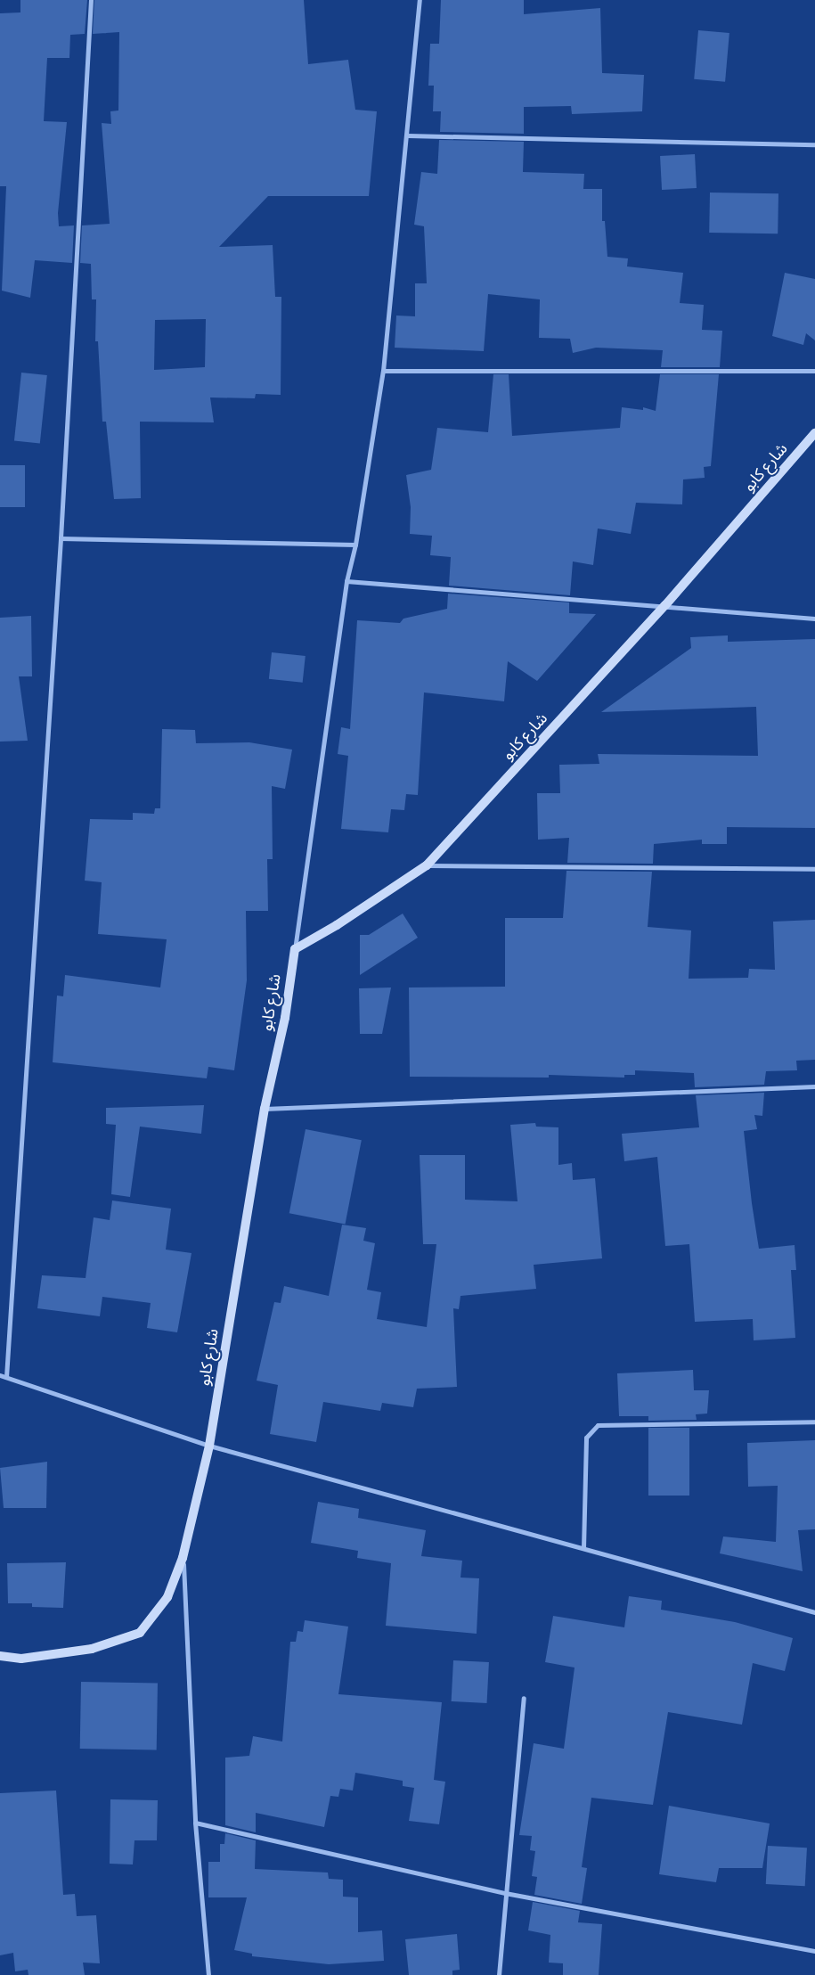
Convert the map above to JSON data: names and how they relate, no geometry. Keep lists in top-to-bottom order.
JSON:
{
  "streets": {
    "street": ["شارع كابو"]
  }
}
